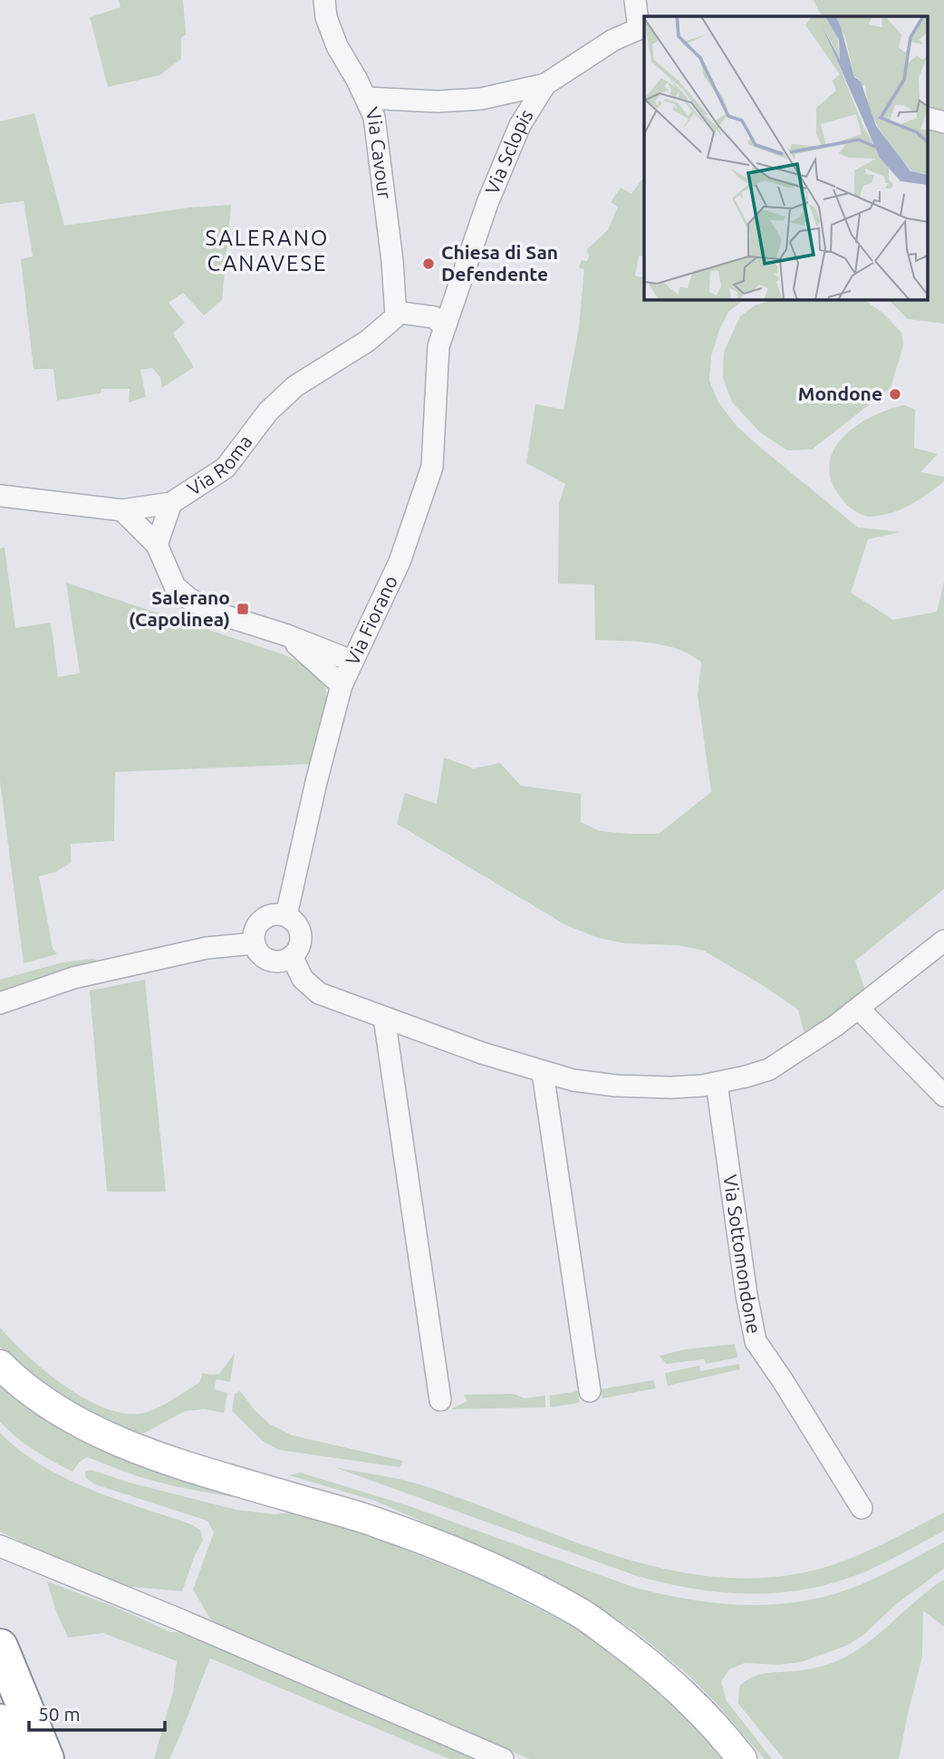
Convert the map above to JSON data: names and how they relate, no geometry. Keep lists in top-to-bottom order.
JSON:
{
  "streets": {
    "street": [
      "Via Sclopis",
      "Via Cavour",
      "Via Roma",
      "Via Fiorano",
      "Via Sottomondone"
    ]
  },
  "crossings": [
    ["Via Sclopis", "Via Fiorano"],
    ["Via Cavour", "Via Roma"]
  ],
  "districts": ["SALERANO CANAVESE"],
  "places": {
    "other": ["Chiesa di San Defendente", "Mondone"],
    "transit": ["Salerano (Capolinea)"]
  },
  "scale_bar": "50 m"
}
